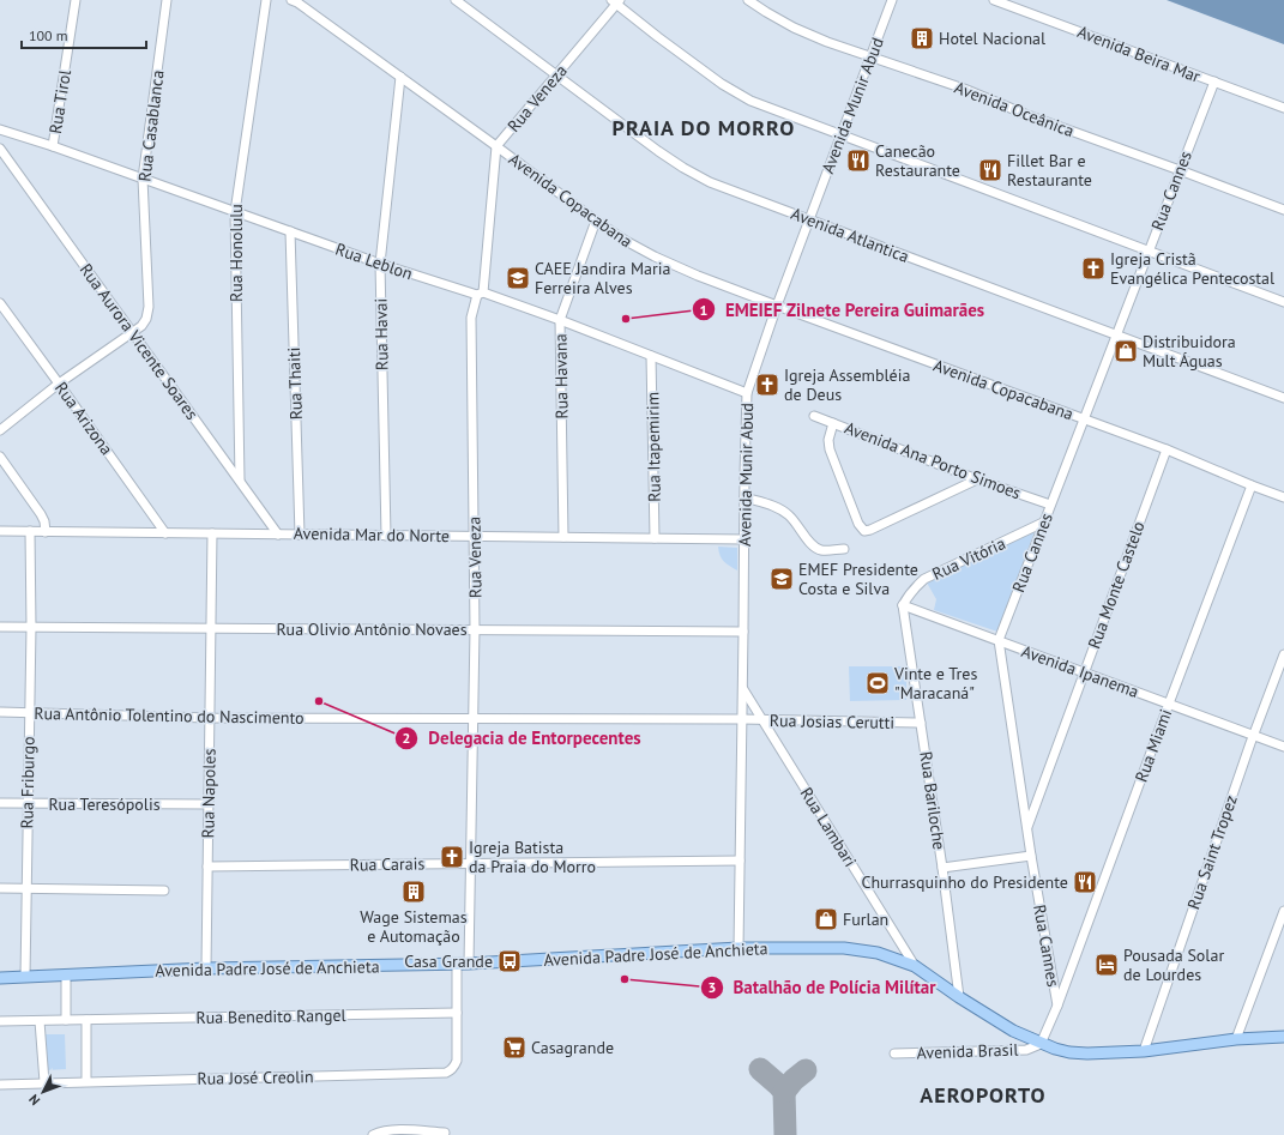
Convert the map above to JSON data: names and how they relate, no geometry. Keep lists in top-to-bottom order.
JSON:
{
  "streets": {
    "main road": ["Avenida Padre José de Anchieta"],
    "street": [
      "Avenida Beira Mar",
      "Rua Veneza",
      "Rua Tirol",
      "Avenida Munir Abud",
      "Avenida Oceânica",
      "Rua Casablanca",
      "Rua Cannes",
      "Avenida Copacabana",
      "Avenida Atlantica",
      "Rua Honolulu",
      "Rua Leblon",
      "Rua Havai",
      "Rua Aurora Vicente Soares",
      "Rua Havana",
      "Rua Thaiti",
      "Rua Arizona",
      "Rua Itapemirim",
      "Avenida Ana Porto Simoes",
      "Avenida Mar do Norte",
      "Rua Vitória",
      "Rua Monte Castelo",
      "Rua Olivio Antônio Novaes",
      "Avenida Ipanema",
      "Rua Antônio Tolentino do Nascimento",
      "Rua Josias Cerutti",
      "Rua Miami",
      "Rua Friburgo",
      "Rua Napoles",
      "Rua Bariloche",
      "Rua Teresópolis",
      "Rua Lambari",
      "Rua Saint Tropez",
      "Rua Carais",
      "Rua Benedito Rangel",
      "Avenida Brasil",
      "Rua José Creolin"
    ]
  },
  "crossings": [
    ["Avenida Beira Mar", "Rua Cannes"],
    ["Rua Veneza", "Avenida Copacabana"],
    ["Rua Veneza", "Avenida Atlantica"],
    ["Rua Veneza", "Rua Leblon"],
    ["Rua Veneza", "Avenida Mar do Norte"],
    ["Rua Veneza", "Rua Olivio Antônio Novaes"],
    ["Rua Veneza", "Rua Antônio Tolentino do Nascimento"],
    ["Rua Veneza", "Rua Carais"],
    ["Rua Veneza", "Avenida Padre José de Anchieta"],
    ["Rua Tirol", "Rua Leblon"],
    ["Avenida Munir Abud", "Avenida Oceânica"],
    ["Avenida Munir Abud", "Avenida Copacabana"],
    ["Avenida Munir Abud", "Avenida Atlantica"],
    ["Avenida Munir Abud", "Rua Leblon"],
    ["Avenida Munir Abud", "Avenida Mar do Norte"],
    ["Avenida Munir Abud", "Rua Olivio Antônio Novaes"],
    ["Avenida Munir Abud", "Rua Antônio Tolentino do Nascimento"],
    ["Avenida Munir Abud", "Rua Josias Cerutti"],
    ["Avenida Munir Abud", "Rua Lambari"],
    ["Avenida Munir Abud", "Rua Carais"],
    ["Avenida Munir Abud", "Avenida Padre José de Anchieta"],
    ["Avenida Oceânica", "Rua Cannes"],
    ["Rua Casablanca", "Rua Leblon"],
    ["Rua Casablanca", "Rua Aurora Vicente Soares"],
    ["Rua Casablanca", "Rua Arizona"],
    ["Rua Cannes", "Avenida Copacabana"],
    ["Rua Cannes", "Avenida Atlantica"],
    ["Rua Cannes", "Avenida Ana Porto Simoes"],
    ["Rua Cannes", "Rua Vitória"],
    ["Rua Cannes", "Rua Monte Castelo"],
    ["Rua Cannes", "Avenida Ipanema"],
    ["Rua Cannes", "Rua Miami"],
    ["Rua Cannes", "Avenida Padre José de Anchieta"],
    ["Rua Cannes", "Avenida Brasil"],
    ["Avenida Copacabana", "Rua Havai"],
    ["Avenida Copacabana", "Rua Havana"],
    ["Avenida Copacabana", "Rua Monte Castelo"],
    ["Avenida Copacabana", "Rua Miami"],
    ["Rua Honolulu", "Rua Leblon"],
    ["Rua Honolulu", "Rua Aurora Vicente Soares"],
    ["Rua Leblon", "Rua Havai"],
    ["Rua Leblon", "Rua Havana"],
    ["Rua Leblon", "Rua Thaiti"],
    ["Rua Leblon", "Rua Itapemirim"],
    ["Rua Havai", "Avenida Mar do Norte"],
    ["Rua Aurora Vicente Soares", "Avenida Mar do Norte"],
    ["Rua Havana", "Avenida Mar do Norte"],
    ["Rua Thaiti", "Avenida Mar do Norte"],
    ["Rua Arizona", "Avenida Mar do Norte"],
    ["Rua Itapemirim", "Avenida Mar do Norte"],
    ["Avenida Mar do Norte", "Rua Friburgo"],
    ["Avenida Mar do Norte", "Rua Napoles"],
    ["Rua Vitória", "Avenida Ipanema"],
    ["Rua Vitória", "Rua Bariloche"],
    ["Rua Monte Castelo", "Avenida Ipanema"],
    ["Rua Olivio Antônio Novaes", "Rua Friburgo"],
    ["Rua Olivio Antônio Novaes", "Rua Napoles"],
    ["Avenida Ipanema", "Rua Miami"],
    ["Avenida Ipanema", "Rua Bariloche"],
    ["Avenida Ipanema", "Rua Saint Tropez"],
    ["Rua Antônio Tolentino do Nascimento", "Rua Josias Cerutti"],
    ["Rua Antônio Tolentino do Nascimento", "Rua Friburgo"],
    ["Rua Antônio Tolentino do Nascimento", "Rua Napoles"],
    ["Rua Josias Cerutti", "Rua Bariloche"],
    ["Rua Josias Cerutti", "Rua Lambari"],
    ["Rua Friburgo", "Rua Teresópolis"],
    ["Rua Friburgo", "Avenida Padre José de Anchieta"],
    ["Rua Napoles", "Rua Teresópolis"],
    ["Rua Napoles", "Rua Carais"],
    ["Rua Napoles", "Avenida Padre José de Anchieta"],
    ["Rua Bariloche", "Avenida Padre José de Anchieta"],
    ["Rua Lambari", "Avenida Padre José de Anchieta"],
    ["Rua Saint Tropez", "Avenida Padre José de Anchieta"],
    ["Avenida Padre José de Anchieta", "Avenida Brasil"],
    ["Avenida Padre José de Anchieta", "Rua José Creolin"],
    ["Rua Benedito Rangel", "Rua José Creolin"]
  ],
  "districts": ["PRAIA DO MORRO", "AEROPORTO"],
  "places": {
    "building": ["Hotel Nacional", "Wage Sistemas e Automação"],
    "restaurant": ["Canecão Restaurante", "Fillet Bar e Restaurante", "Churrasquinho do Presidente"],
    "church": ["Igreja Cristã Evangélica Pentecostal", "Igreja Assembléia de Deus", "Igreja Batista da Praia do Morro"],
    "school or university": ["CAEE Jandira Maria Ferreira Alves", "EMEF Presidente Costa e Silva"],
    "other": ["EMEIEF Zilnete Pereira Guimarães", "Delegacia de Entorpecentes", "Batalhão de Polícia Milítar"],
    "shop": ["Distribuidora Mult Águas", "Furlan"],
    "sports": ["Vinte e Tres \"Maracaná\""],
    "bus stop": ["Casa Grande"],
    "hotel": ["Pousada Solar de Lourdes"],
    "supermarket": ["Casagrande"]
  },
  "scale_bar": "100 m",
  "north": "bottom left"
}
